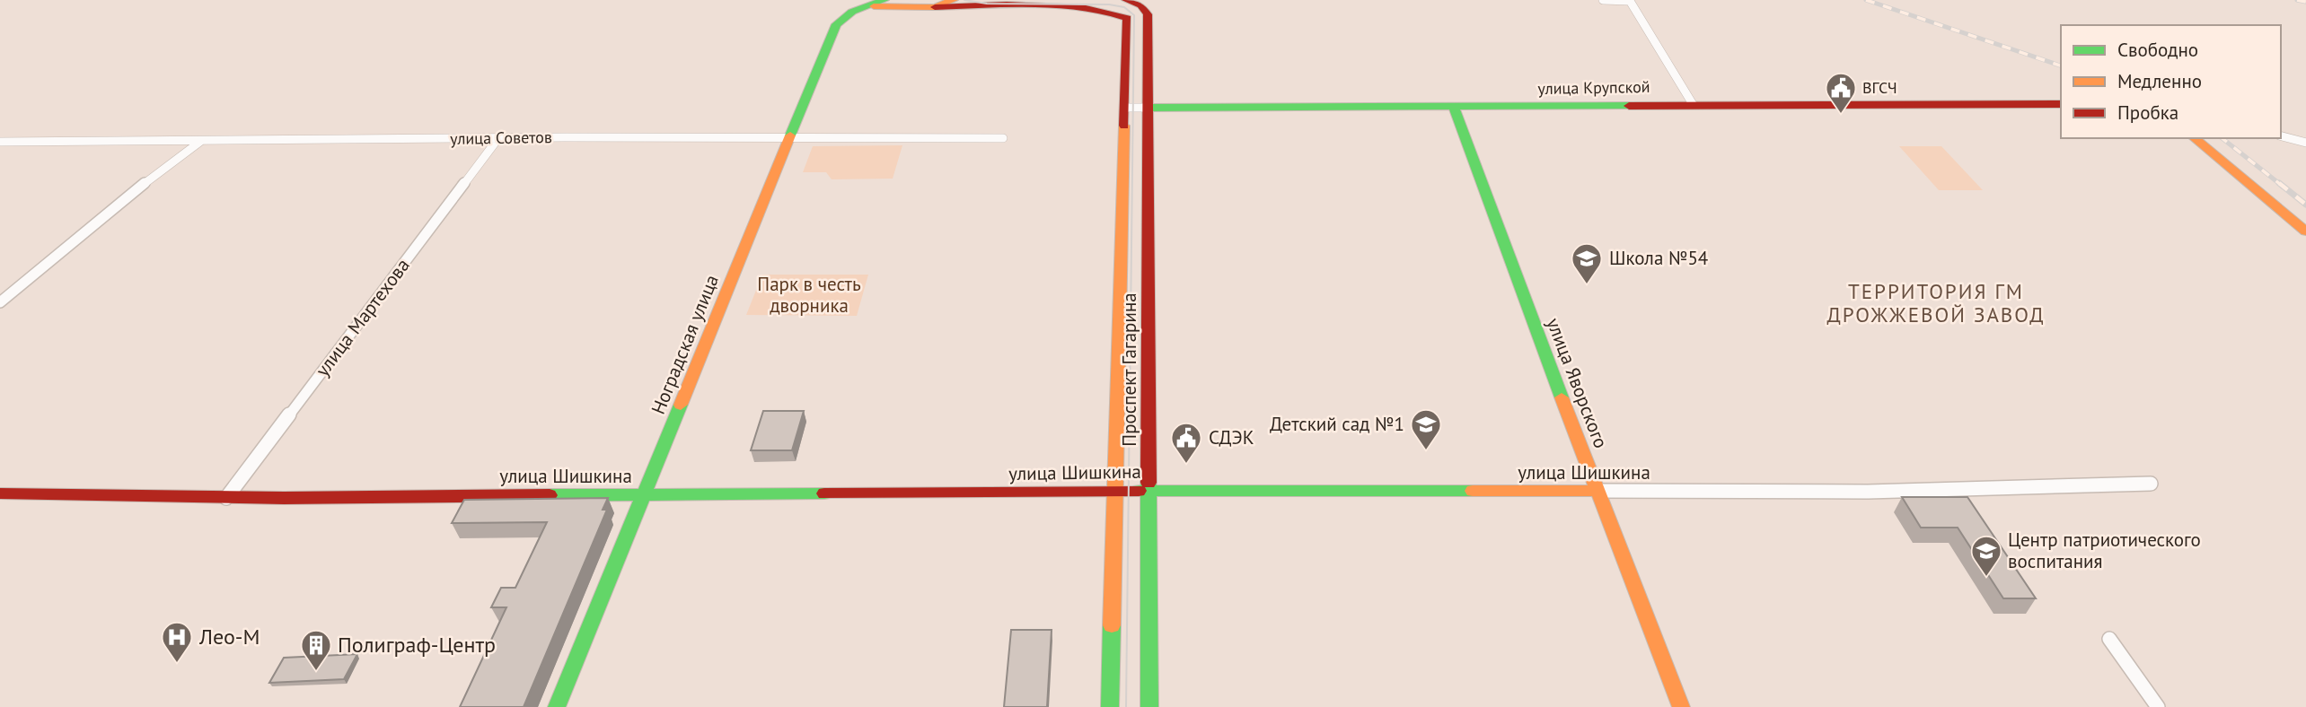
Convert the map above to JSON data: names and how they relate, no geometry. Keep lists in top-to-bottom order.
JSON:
{
  "streets": {
    "main road": [
      "улица Крупской",
      "Ноградская улица",
      "Проспект Гагарина",
      "улица Яворского",
      "улица Шишкина"
    ],
    "street": ["улица Советов", "улица Мартехова"]
  },
  "crossings": [
    ["улица Крупской", "Проспект Гагарина"],
    ["улица Крупской", "улица Яворского"],
    ["улица Советов", "улица Мартехова"],
    ["улица Советов", "Ноградская улица"],
    ["улица Мартехова", "улица Шишкина"],
    ["Ноградская улица", "улица Шишкина"],
    ["Проспект Гагарина", "улица Шишкина"],
    ["улица Яворского", "улица Шишкина"]
  ],
  "districts": ["ТЕРРИТОРИЯ ГМ ДРОЖЖЕВОЙ ЗАВОД"],
  "parks": ["Парк в честь дворника"],
  "places": {
    "public building": ["ВГСЧ", "СДЭК"],
    "school or university": ["Школа №54", "Детский сад №1", "Центр патриотического воспитания"],
    "hospital": ["Лео-М"],
    "building": ["Полиграф-Центр"]
  },
  "legend": ["Свободно", "Медленно", "Пробка"]
}
